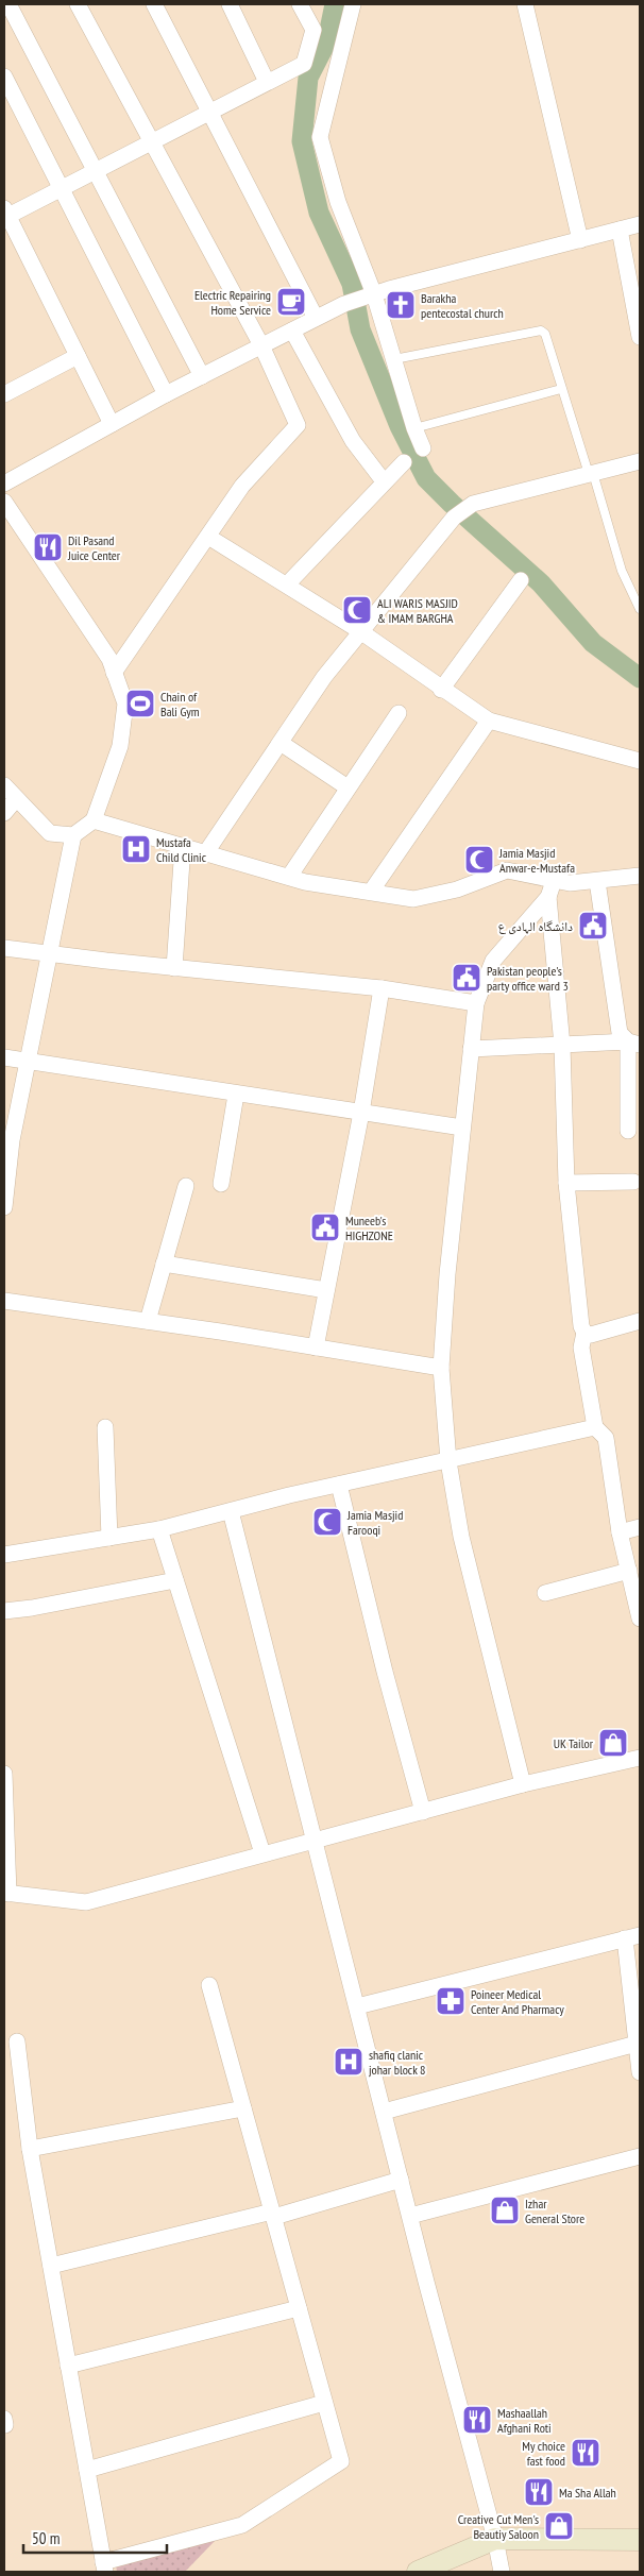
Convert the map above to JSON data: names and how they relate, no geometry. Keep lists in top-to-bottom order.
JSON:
{
  "places": {
    "cafe": ["Electric Repairing Home Service"],
    "church": ["Barakha pentecostal church"],
    "restaurant": [
      "Dil Pasand Juice Center",
      "Mashaallah Afghani Roti",
      "My choice fast food",
      "Ma Sha Allah"
    ],
    "mosque": ["ALI WARIS MASJID & IMAM BARGHA", "Jamia Masjid Anwar-e-Mustafa", "Jamia Masjid Farooqi"],
    "sports": ["Chain of Bali Gym"],
    "hospital": ["Mustafa Child Clinic", "shafiq clanic johar block 8"],
    "public building": ["دانشگاہ الہادی ع", "Pakistan people's party office ward 3", "Muneeb's HIGHZONE"],
    "shop": ["UK Tailor", "Izhar General Store", "Creative Cut Men's Beautiy Saloon"],
    "pharmacy": ["Poineer Medical Center And Pharmacy"]
  },
  "scale_bar": "50 m"
}
